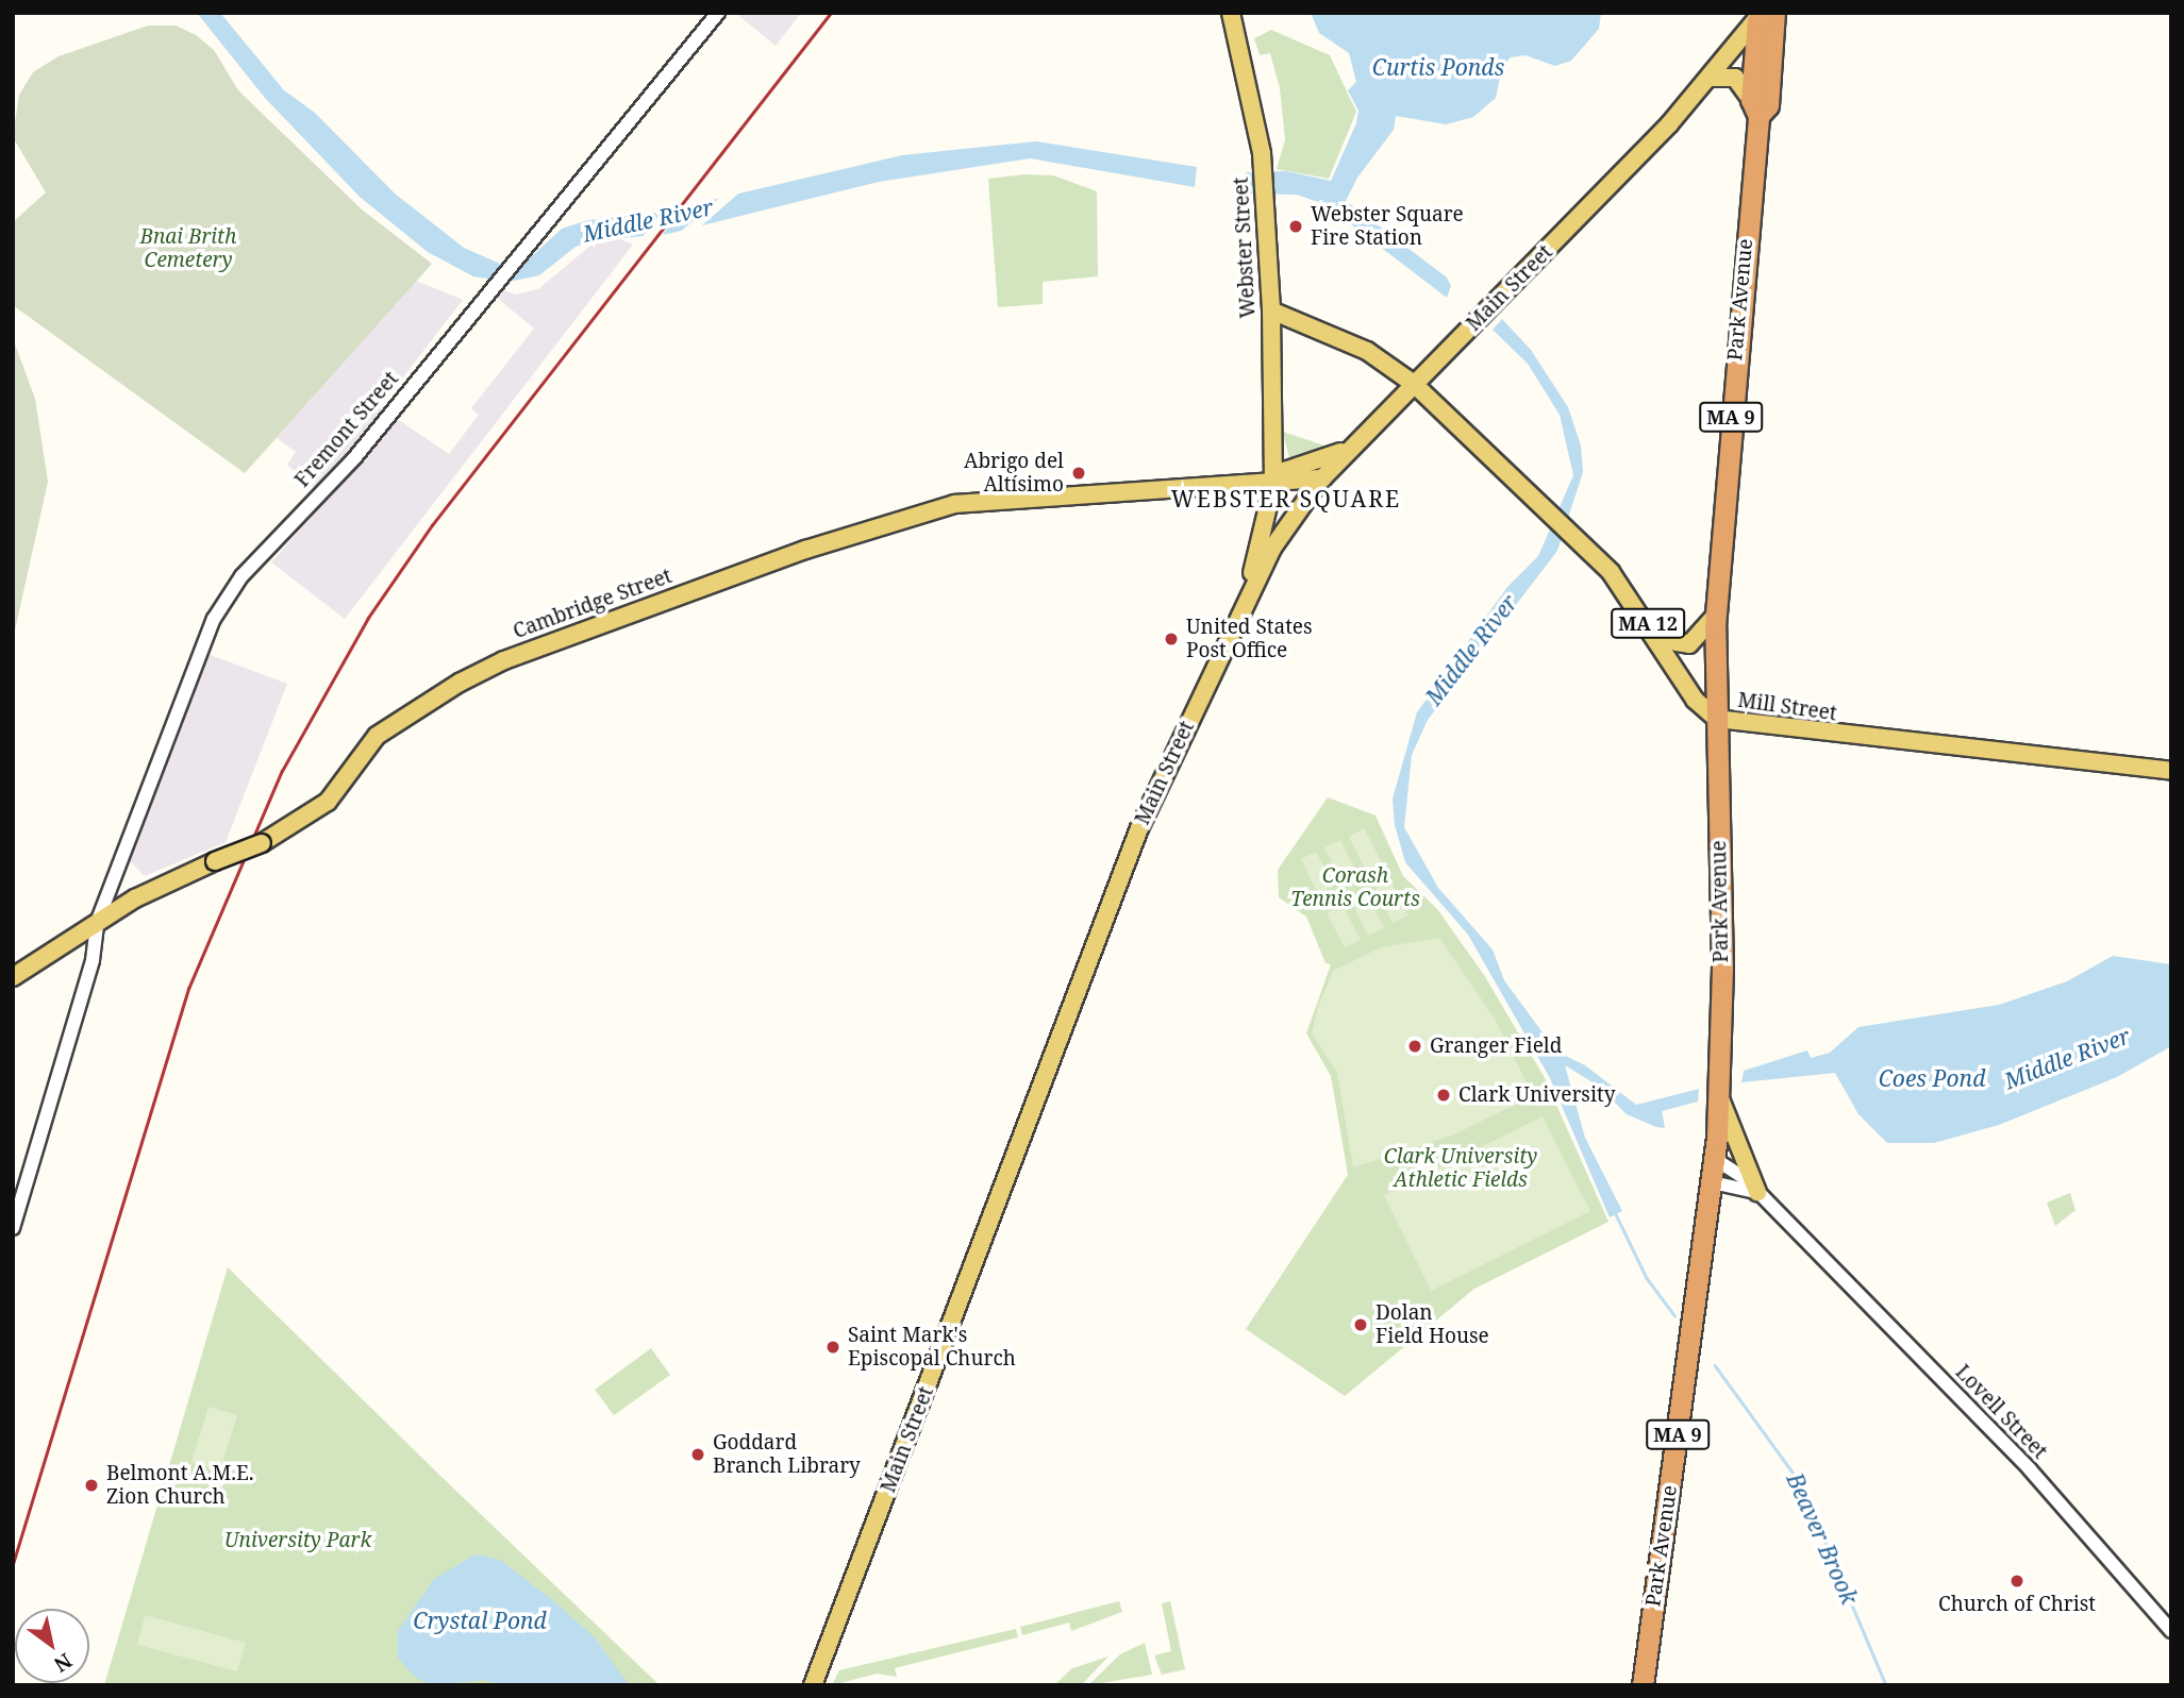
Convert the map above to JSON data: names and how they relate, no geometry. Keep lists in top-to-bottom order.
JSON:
{
  "streets": {
    "highway": ["Park Avenue", "MA 9"],
    "main road": [
      "Webster Street",
      "Main Street",
      "Cambridge Street",
      "MA 12",
      "Mill Street"
    ],
    "street": ["Fremont Street", "Lovell Street"]
  },
  "crossings": [
    ["Webster Street", "Main Street"],
    ["Webster Street", "Cambridge Street"],
    ["Webster Street", "MA 12"],
    ["Main Street", "Park Avenue"],
    ["Main Street", "Cambridge Street"],
    ["Main Street", "MA 12"],
    ["Main Street", "Mill Street"],
    ["Park Avenue", "Mill Street"],
    ["Park Avenue", "Lovell Street"],
    ["Fremont Street", "Cambridge Street"],
    ["MA 12", "Mill Street"]
  ],
  "districts": ["WEBSTER SQUARE"],
  "water": [
    "Curtis Ponds",
    "Middle River",
    "Coes Pond",
    "Beaver Brook",
    "Crystal Pond"
  ],
  "parks": [
    "Bnai Brith Cemetery",
    "Corash Tennis Courts",
    "Clark University Athletic Fields",
    "University Park"
  ],
  "places": [
    "Webster Square Fire Station",
    "Abrigo del Altísimo",
    "United States Post Office",
    "Granger Field",
    "Clark University",
    "Dolan Field House",
    "Saint Mark's Episcopal Church",
    "Goddard Branch Library",
    "Belmont A.M.E. Zion Church",
    "Church of Christ"
  ],
  "north": "bottom right"
}
